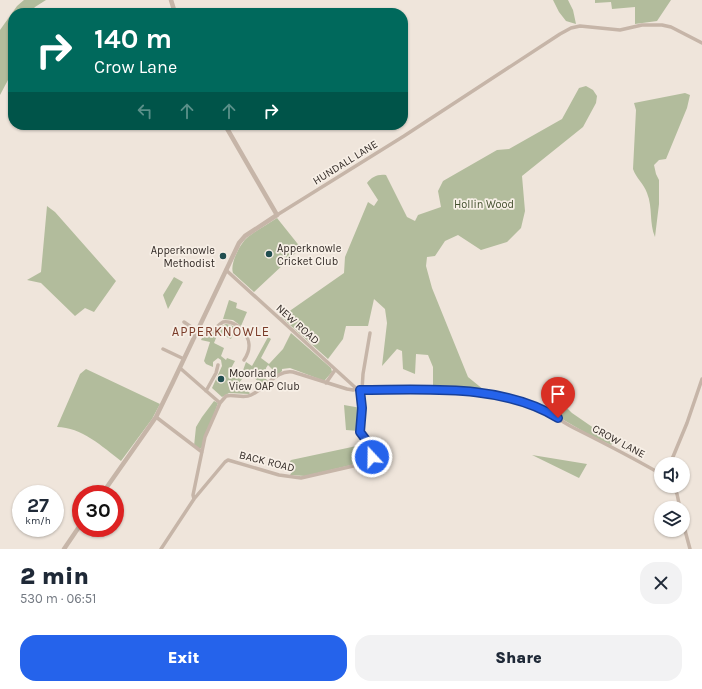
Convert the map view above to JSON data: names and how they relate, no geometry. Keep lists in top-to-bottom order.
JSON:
{
  "streets": {
    "street": [
      "HUNDALL LANE",
      "NEW ROAD",
      "CROW LANE",
      "BACK ROAD"
    ]
  },
  "crossings": [
    ["HUNDALL LANE", "NEW ROAD"],
    ["NEW ROAD", "CROW LANE"],
    ["NEW ROAD", "BACK ROAD"],
    ["CROW LANE", "BACK ROAD"]
  ],
  "districts": ["APPERKNOWLE"],
  "parks": ["Hollin Wood"],
  "places": ["Apperknowle Cricket Club", "Apperknowle Methodist", "Moorland View OAP Club"],
  "page": {
    "turn": ["140 m", "Crow Lane"],
    "speed": "27 km/h",
    "limit": "30",
    "heading": ["2 min", "530 m · 06:51"],
    "buttons": ["Exit", "Share"]
  }
}
